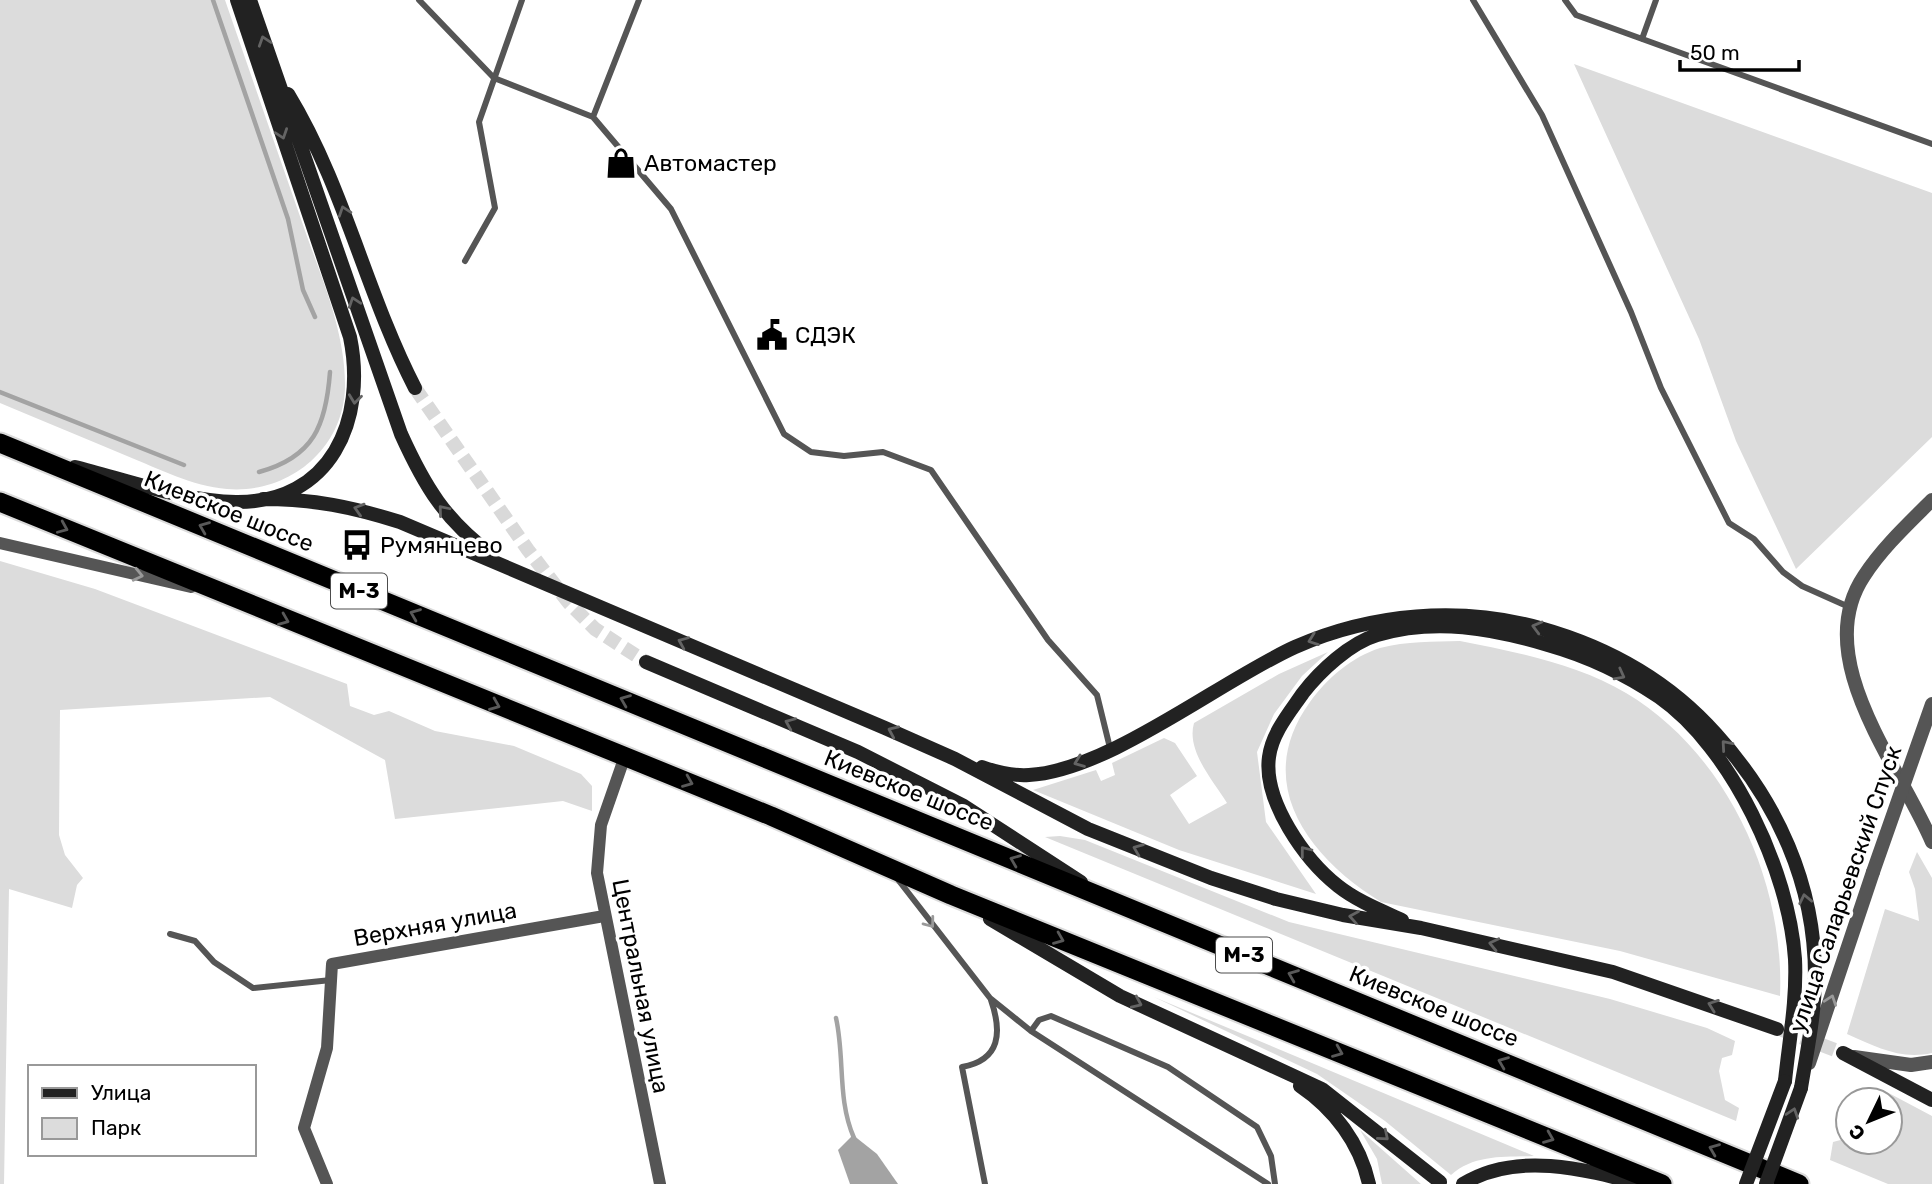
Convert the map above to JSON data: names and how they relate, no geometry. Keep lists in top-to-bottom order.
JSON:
{
  "streets": {
    "highway": ["Киевское шоссе", "М-3"],
    "street": ["улица Саларьевский Спуск", "Верхняя улица", "Центральная улица"]
  },
  "crossings": [
    ["М-3", "Центральная улица"],
    ["Верхняя улица", "Центральная улица"]
  ],
  "one_way": ["улица Саларьевский Спуск"],
  "places": {
    "shop": ["Автомастер"],
    "public building": ["СДЭК"],
    "bus stop": ["Румянцево"]
  },
  "legend": ["Улица", "Парк"],
  "scale_bar": "50 m",
  "north": "bottom left"
}
